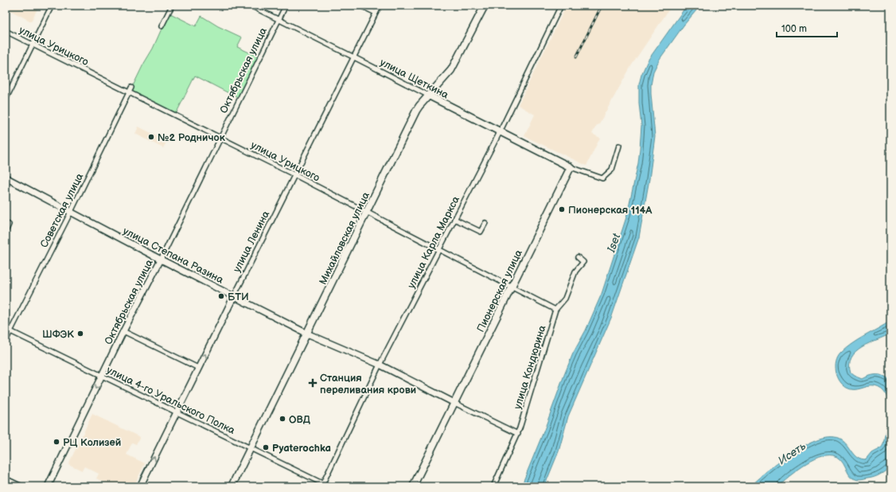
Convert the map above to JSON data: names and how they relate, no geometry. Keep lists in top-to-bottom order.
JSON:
{
  "streets": {
    "main road": [
      "Октябрьская улица",
      "улица Щеткина",
      "Михайловская улица",
      "улица Ленина",
      "улица Степана Разина",
      "Пионерская улица"
    ],
    "street": [
      "улица Урицкого",
      "Советская улица",
      "улица Карла Маркса",
      "улица Кондюрина",
      "улица 4-го Уральского Полка"
    ]
  },
  "crossings": [
    ["улица Урицкого", "Октябрьская улица"],
    ["улица Урицкого", "Советская улица"],
    ["улица Урицкого", "Михайловская улица"],
    ["улица Урицкого", "улица Ленина"],
    ["улица Урицкого", "улица Карла Маркса"],
    ["улица Урицкого", "Пионерская улица"],
    ["улица Урицкого", "улица Кондюрина"],
    ["Октябрьская улица", "улица Щеткина"],
    ["Октябрьская улица", "улица Степана Разина"],
    ["Октябрьская улица", "улица 4-го Уральского Полка"],
    ["улица Щеткина", "Михайловская улица"],
    ["улица Щеткина", "улица Ленина"],
    ["улица Щеткина", "улица Карла Маркса"],
    ["улица Щеткина", "Пионерская улица"],
    ["Советская улица", "улица Степана Разина"],
    ["Советская улица", "улица 4-го Уральского Полка"],
    ["Михайловская улица", "улица Степана Разина"],
    ["Михайловская улица", "улица 4-го Уральского Полка"],
    ["улица Ленина", "улица Степана Разина"],
    ["улица Ленина", "улица 4-го Уральского Полка"],
    ["улица Карла Маркса", "улица Степана Разина"],
    ["улица Карла Маркса", "улица 4-го Уральского Полка"],
    ["улица Степана Разина", "Пионерская улица"]
  ],
  "water": ["Iset", "Исеть"],
  "places": {
    "other": [
      "№2 Родничок",
      "Пионерская 114А",
      "БТИ",
      "ШФЭК",
      "ОВД",
      "РЦ Колизей",
      "Pyaterochka"
    ],
    "health": ["Станция переливания крови"]
  },
  "scale_bar": "100 m"
}
